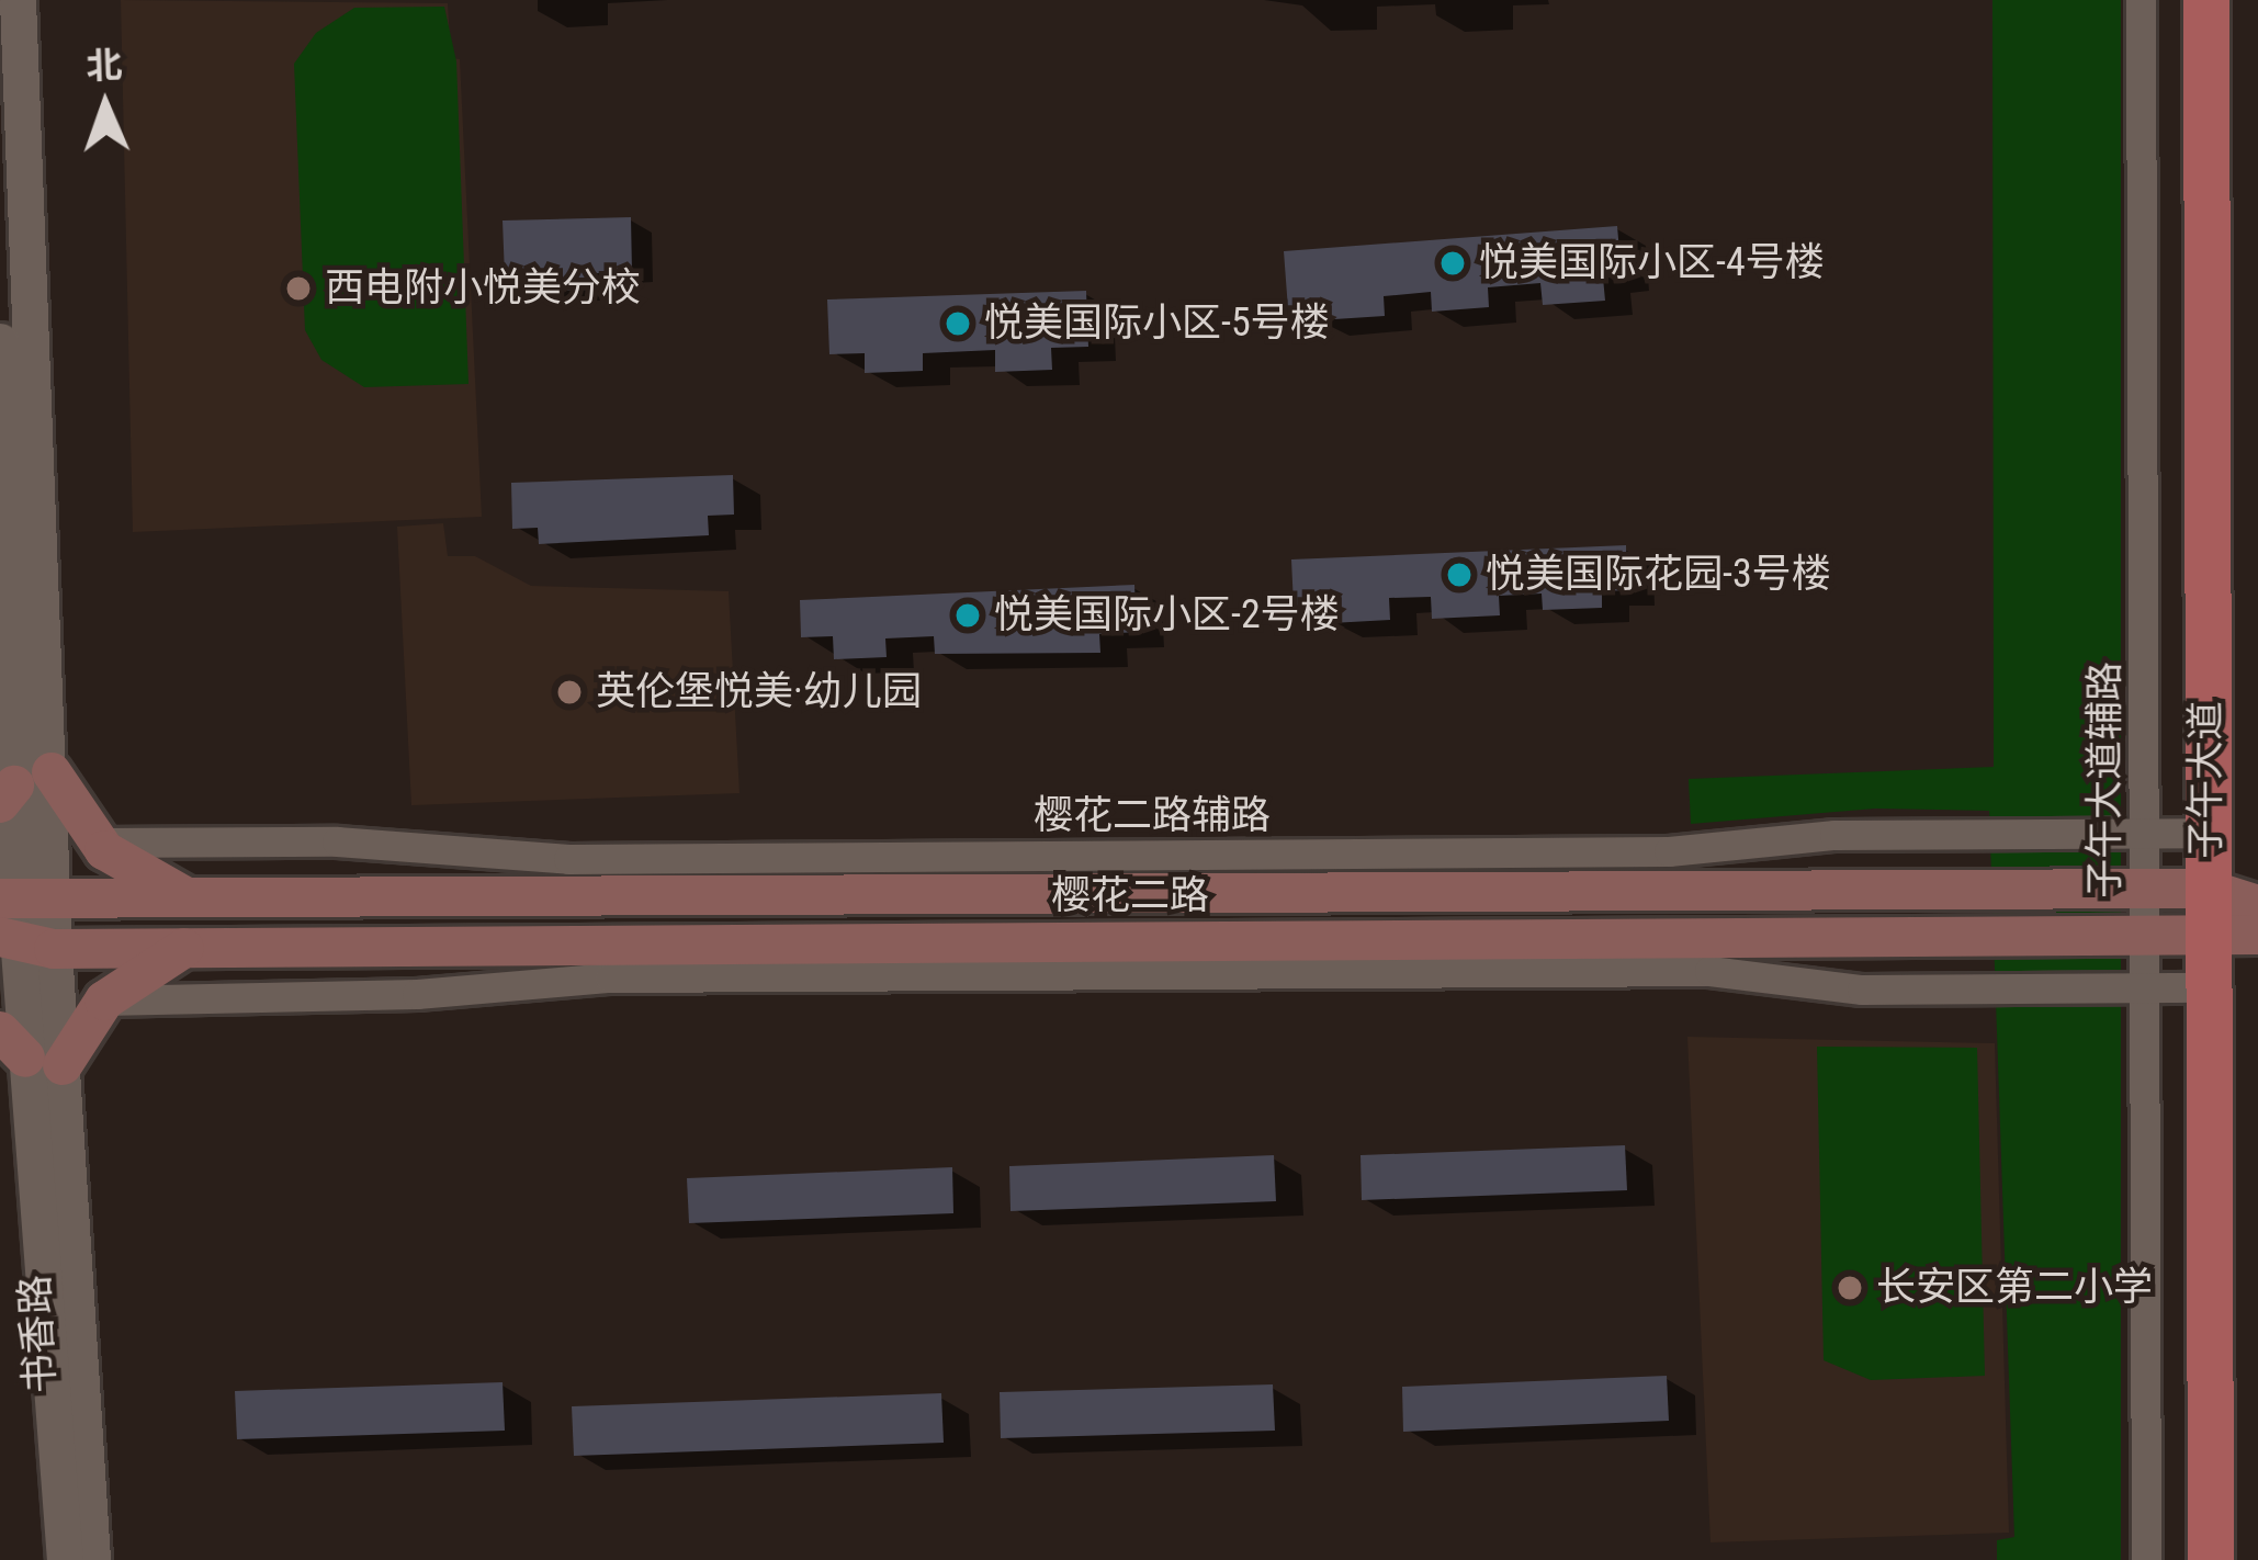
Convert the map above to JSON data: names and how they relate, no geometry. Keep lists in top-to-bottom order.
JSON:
{
  "streets": {
    "main road": ["子午大道", "樱花二路"],
    "street": ["子午大道辅路", "樱花二路辅路", "书香路"]
  },
  "crossings": [
    ["子午大道辅路", "樱花二路辅路"],
    ["子午大道辅路", "樱花二路"],
    ["子午大道", "樱花二路辅路"],
    ["子午大道", "樱花二路"],
    ["樱花二路", "书香路"]
  ],
  "places": [
    "悦美国际小区-4号楼",
    "西电附小悦美分校",
    "悦美国际小区-5号楼",
    "悦美国际花园-3号楼",
    "悦美国际小区-2号楼",
    "英伦堡悦美·幼儿园",
    "长安区第二小学"
  ],
  "north": "top"
}
